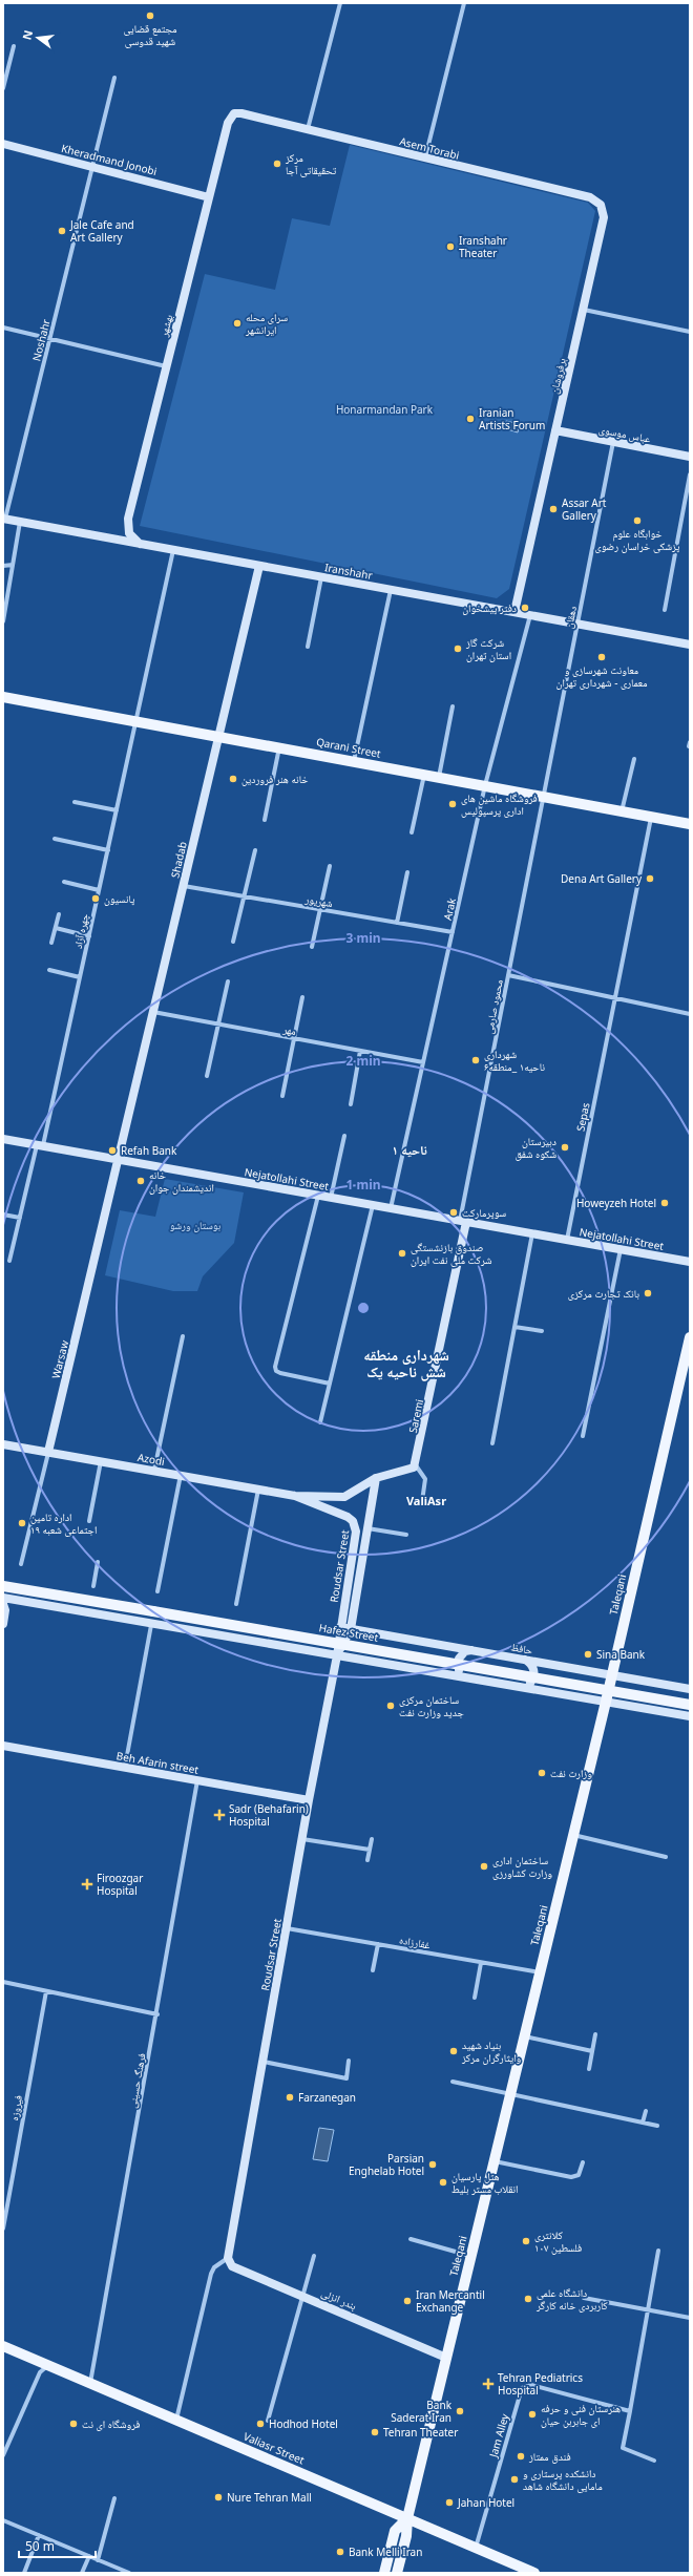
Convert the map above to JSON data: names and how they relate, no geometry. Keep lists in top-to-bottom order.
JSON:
{
  "streets": {
    "main road": [
      "Qarani Street",
      "Taleqani",
      "Hafez Street",
      "Valiasr Street"
    ],
    "street": [
      "Asem Torabi",
      "Kheradmand Jonobi",
      "بهشهر",
      "Noshahr",
      "برفروشان",
      "عباس موسوی",
      "Iranshahr",
      "دهقان",
      "Shadab",
      "شهریور",
      "Arak",
      "چهره آزاد",
      "محمود صارمی",
      "مهر",
      "Sepas",
      "Nejatollahi Street",
      "Warsaw",
      "Saremi",
      "Azodi",
      "Roudsar Street",
      "حافظ",
      "Beh Afarin street",
      "غفارزاده",
      "فرهنگ حسینی",
      "فیروزه",
      "بندر انزلی",
      "Jam Alley"
    ]
  },
  "crossings": [
    ["Asem Torabi", "بهشهر"],
    ["Asem Torabi", "برفروشان"],
    ["Kheradmand Jonobi", "بهشهر"],
    ["Kheradmand Jonobi", "Noshahr"],
    ["بهشهر", "Iranshahr"],
    ["Noshahr", "Iranshahr"],
    ["برفروشان", "عباس موسوی"],
    ["برفروشان", "Iranshahr"],
    ["عباس موسوی", "دهقان"],
    ["Iranshahr", "دهقان"],
    ["Iranshahr", "Shadab"],
    ["Iranshahr", "Arak"],
    ["Iranshahr", "چهره آزاد"],
    ["دهقان", "Qarani Street"],
    ["دهقان", "محمود صارمی"],
    ["Qarani Street", "Shadab"],
    ["Qarani Street", "Arak"],
    ["Qarani Street", "چهره آزاد"],
    ["Qarani Street", "محمود صارمی"],
    ["Qarani Street", "Sepas"],
    ["Shadab", "شهریور"],
    ["Shadab", "مهر"],
    ["Shadab", "Nejatollahi Street"],
    ["Shadab", "Warsaw"],
    ["شهریور", "Arak"],
    ["Arak", "مهر"],
    ["Arak", "Nejatollahi Street"],
    ["چهره آزاد", "Nejatollahi Street"],
    ["محمود صارمی", "Nejatollahi Street"],
    ["محمود صارمی", "Saremi"],
    ["Sepas", "Nejatollahi Street"],
    ["Nejatollahi Street", "Warsaw"],
    ["Nejatollahi Street", "Saremi"],
    ["Warsaw", "Azodi"],
    ["Azodi", "Roudsar Street"],
    ["Roudsar Street", "حافظ"],
    ["Roudsar Street", "Beh Afarin street"],
    ["Roudsar Street", "غفارزاده"],
    ["Roudsar Street", "بندر انزلی"],
    ["Taleqani", "حافظ"],
    ["Taleqani", "غفارزاده"],
    ["Taleqani", "بندر انزلی"],
    ["Taleqani", "Valiasr Street"],
    ["Beh Afarin street", "فرهنگ حسینی"],
    ["فرهنگ حسینی", "Valiasr Street"],
    ["Jam Alley", "Valiasr Street"]
  ],
  "districts": ["ناحیه ۱", "شهرداری منطقه شش ناحیه یک", "ValiAsr"],
  "parks": ["Honarmandan Park", "بوستان ورشو"],
  "places": {
    "other": [
      "مجتمع قضایی شهید قدوسی",
      "مرکز تحقیقاتی آجا",
      "Jale Cafe and Art Gallery",
      "Iranshahr Theater",
      "سرای محله ایرانشهر",
      "Iranian Artists Forum",
      "Assar Art Gallery",
      "خوابگاه علوم پزشکی خراسان رضوی",
      "دفتر پیشخوان",
      "شرکت گاز استان تهران",
      "معاونت شهرسازی و معماری - شهرداری تهران",
      "خانه هنر فروردین",
      "فروشگاه ماشین های اداری پرسپولیس",
      "Dena Art Gallery",
      "پانسیون",
      "شهرداری ناحیه۱ _منطقه۶",
      "دبیرستان شکوه شفق",
      "Refah Bank",
      "خانه اندیشمندان جوان",
      "Howeyzeh Hotel",
      "سوپرمارکت",
      "صندوق بازنشستگی شرکت ملی نفت ایران",
      "بانک تجارت مرکزی",
      "اداره تامین اجتماعی شعبه ۱۹",
      "Sina Bank",
      "ساختمان مرکزی جدید وزارت نفت",
      "وزارت نفت",
      "ساختمان اداری وزارت کشاورزی",
      "بنیاد شهید وایثارگران مرکز",
      "Farzanegan",
      "Parsian Enghelab Hotel",
      "هتل پارسیان انقلاب مستر بلیط",
      "کلانتری ۱۰۷ فلسطین",
      "دانشگاه علمی کاربردی خانه کارگر",
      "Iran Mercantil Exchange",
      "Bank Saderat Iran",
      "هنرستان فنی و حرفه ای جابربن حیان",
      "فروشگاه ای نت",
      "Hodhod Hotel",
      "Tehran Theater",
      "فندق ممتاز",
      "دانشکده پرستاری و مامایی دانشگاه شاهد",
      "Nure Tehran Mall",
      "Jahan Hotel",
      "Bank Melli Iran"
    ],
    "health": ["Sadr (Behafarin) Hospital", "Firoozgar Hospital", "Tehran Pediatrics Hospital"]
  },
  "scale_bar": "50 m",
  "north": "left",
  "rings": ["3 min", "2 min", "1 min"]
}
